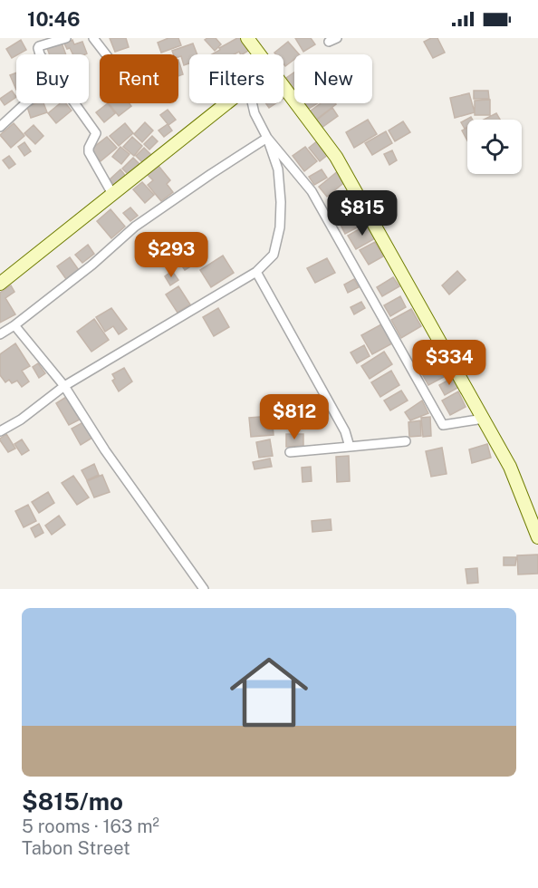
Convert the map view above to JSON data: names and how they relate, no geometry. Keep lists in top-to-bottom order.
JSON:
{
  "page": {
    "status": "10:46",
    "chip": [
      "Buy",
      "Rent",
      "Filters",
      "New"
    ],
    "price": [
      "$815",
      "$293",
      "$334",
      "$812"
    ],
    "list": [
      {
        "name": "$815/mo",
        "note": "5 rooms · 163 m² · Tabon Street"
      }
    ]
  }
}
